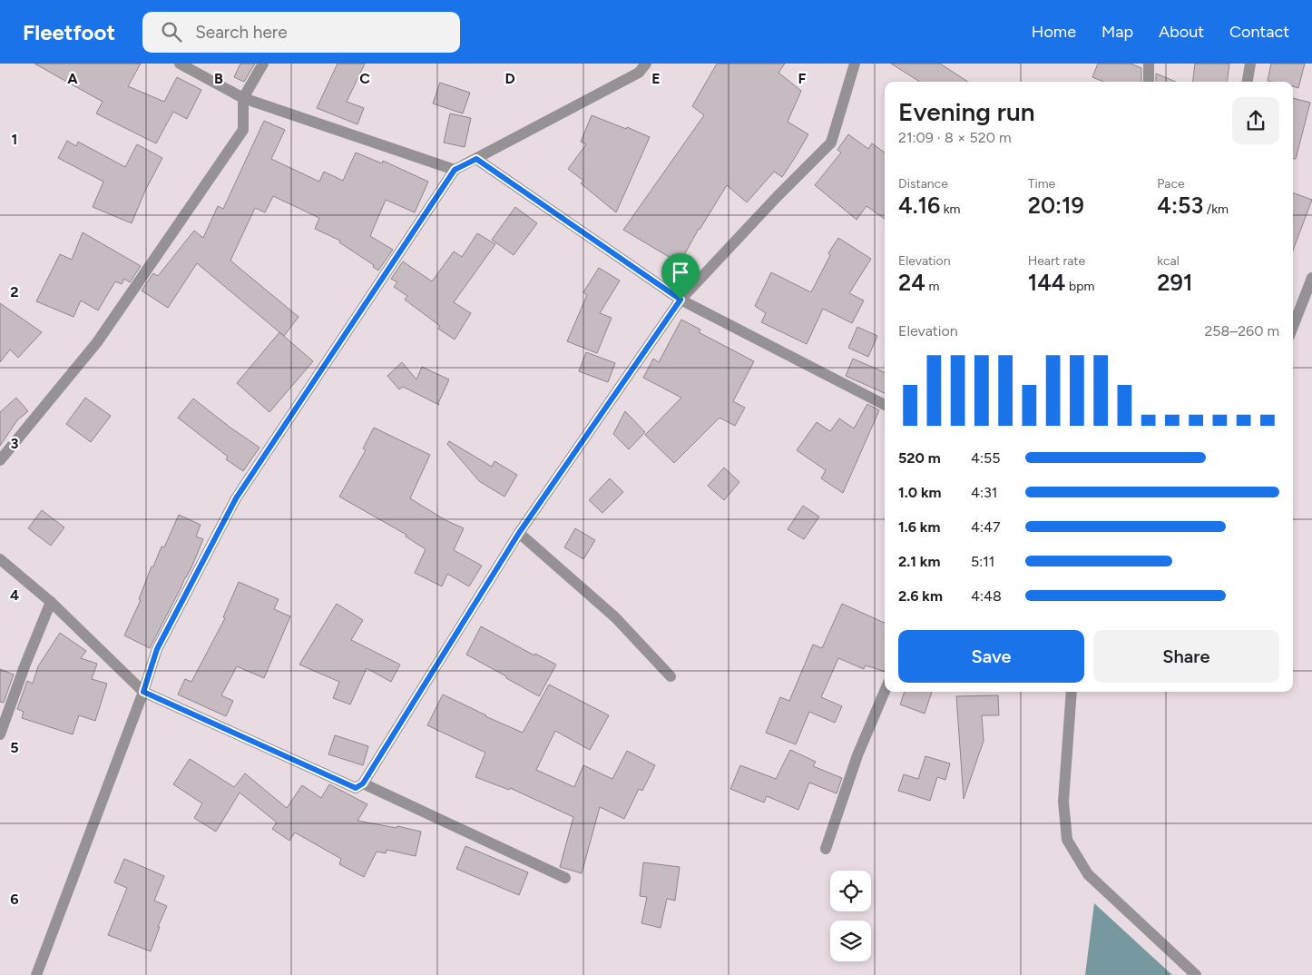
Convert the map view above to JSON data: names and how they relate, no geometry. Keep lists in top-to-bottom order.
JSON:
{
  "page": {
    "header": "Fleetfoot",
    "search": "Search here",
    "nav": [
      "Home",
      "Map",
      "About",
      "Contact"
    ],
    "heading": ["Evening run", "21:09 · 8 × 520 m"],
    "stats": [
      ["Distance", "4.16 km"],
      ["Time", "20:19"],
      ["Pace", "4:53 /km"],
      ["Elevation", "24 m"],
      ["Heart rate", "144 bpm"],
      ["kcal", "291"]
    ],
    "chart": ["Elevation", "258–260 m"],
    "list": [
      {
        "name": "520 m",
        "note": "4:55"
      },
      {
        "name": "1.0 km",
        "note": "4:31"
      },
      {
        "name": "1.6 km",
        "note": "4:47"
      },
      {
        "name": "2.1 km",
        "note": "5:11"
      },
      {
        "name": "2.6 km",
        "note": "4:48"
      }
    ],
    "buttons": ["Save", "Share"]
  },
  "grid": {
    "columns": [
      "A",
      "B",
      "C",
      "D",
      "E",
      "F"
    ],
    "rows": [
      "1",
      "2",
      "3",
      "4",
      "5",
      "6"
    ]
  }
}
